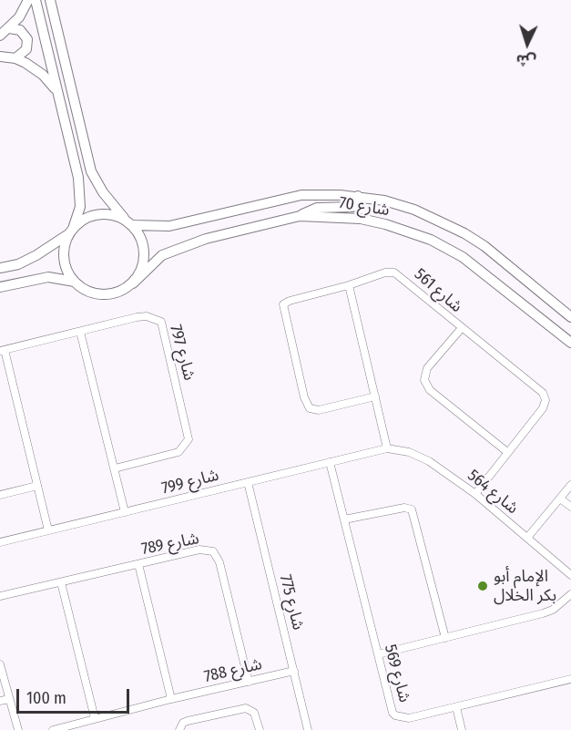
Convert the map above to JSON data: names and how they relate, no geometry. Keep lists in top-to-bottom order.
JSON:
{
  "streets": {
    "main road": ["شارع 70"],
    "street": [
      "شارع 561",
      "شارع 797",
      "شارع 799",
      "شارع 564",
      "شارع 789",
      "شارع 775",
      "شارع 788",
      "شارع 569"
    ]
  },
  "crossings": [
    ["شارع 561", "شارع 564"],
    ["شارع 799", "شارع 564"],
    ["شارع 799", "شارع 775"],
    ["شارع 799", "شارع 569"],
    ["شارع 789", "شارع 788"],
    ["شارع 775", "شارع 788"]
  ],
  "places": ["الإمام أبو بكر الخلال"],
  "scale_bar": "100 m",
  "north": "bottom"
}
